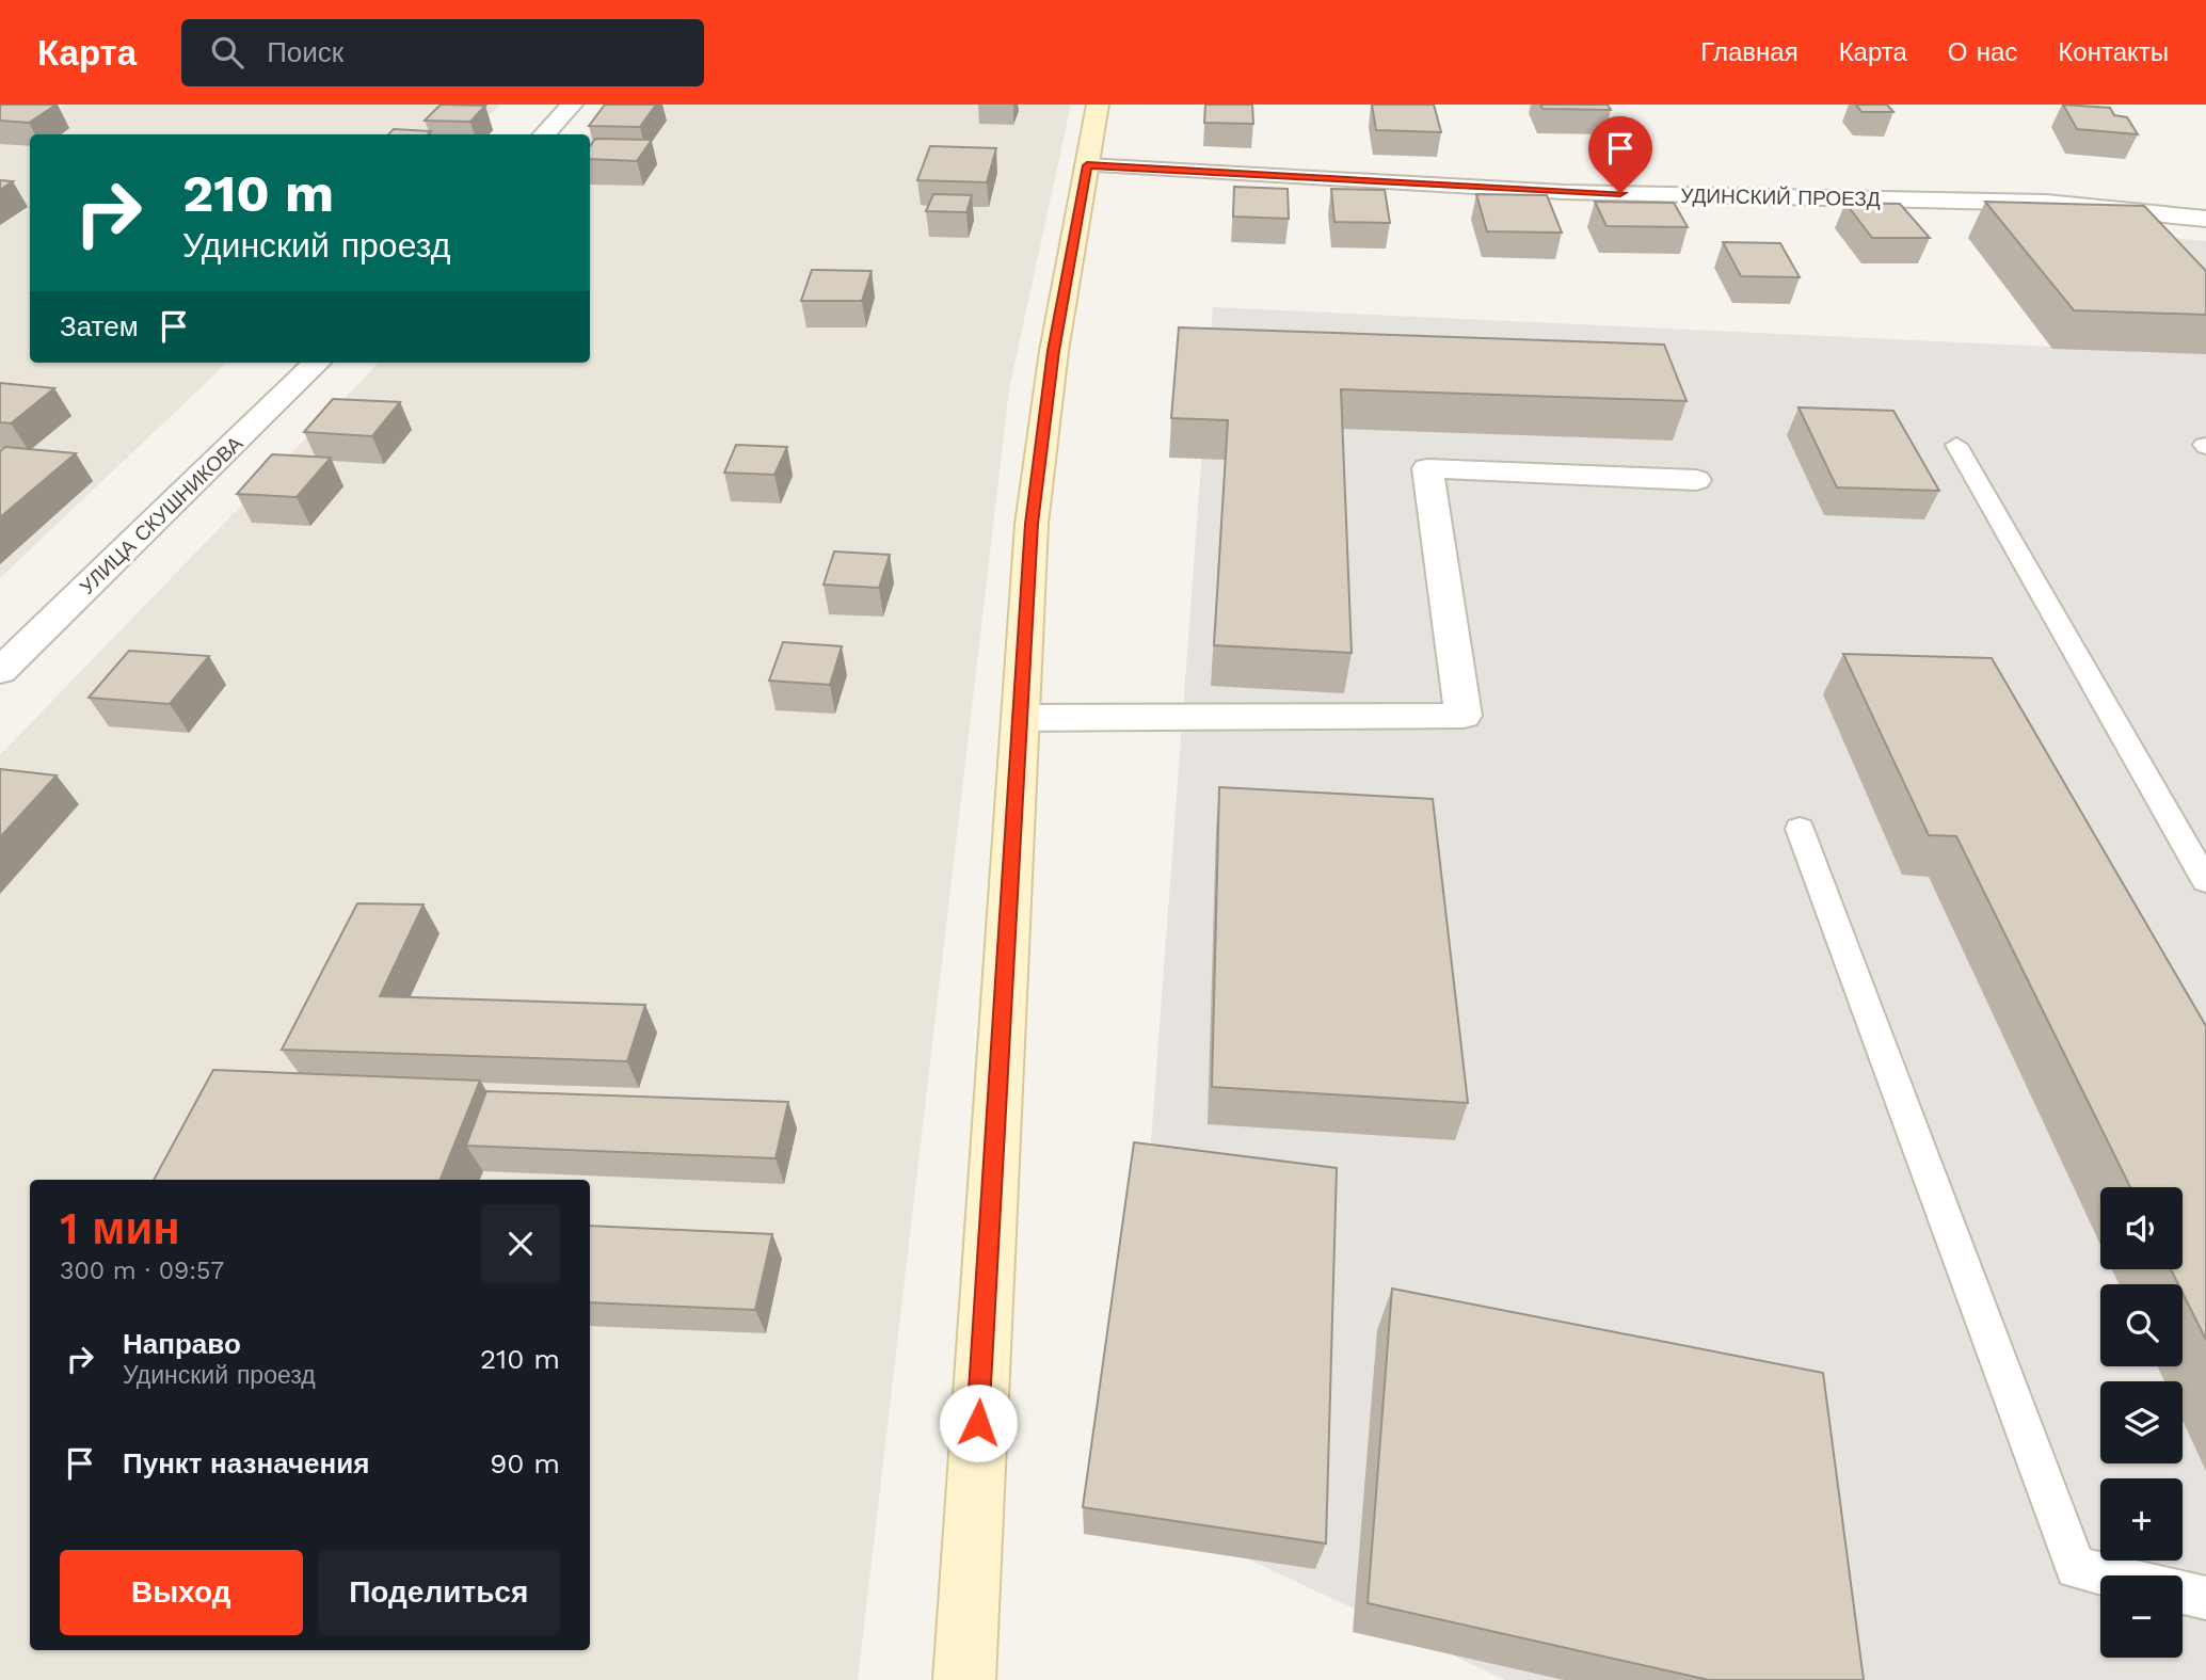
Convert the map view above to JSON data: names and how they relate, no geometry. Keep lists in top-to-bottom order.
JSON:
{
  "streets": {
    "street": ["УДИНСКИЙ ПРОЕЗД", "УЛИЦА СКУШНИКОВА"]
  },
  "page": {
    "header": "Карта",
    "search": "Поиск",
    "nav": [
      "Главная",
      "Карта",
      "О нас",
      "Контакты"
    ],
    "turn": ["210 m", "Удинский проезд"],
    "then": "Затем",
    "heading": ["1 мин", "300 m · 09:57"],
    "map_buttons": ["+", "−"],
    "list": [
      {
        "name": "Направо",
        "note": "Удинский проезд",
        "value": "210 m"
      },
      {
        "name": "Пункт назначения",
        "value": "90 m"
      }
    ],
    "buttons": ["Выход", "Поделиться"]
  }
}
